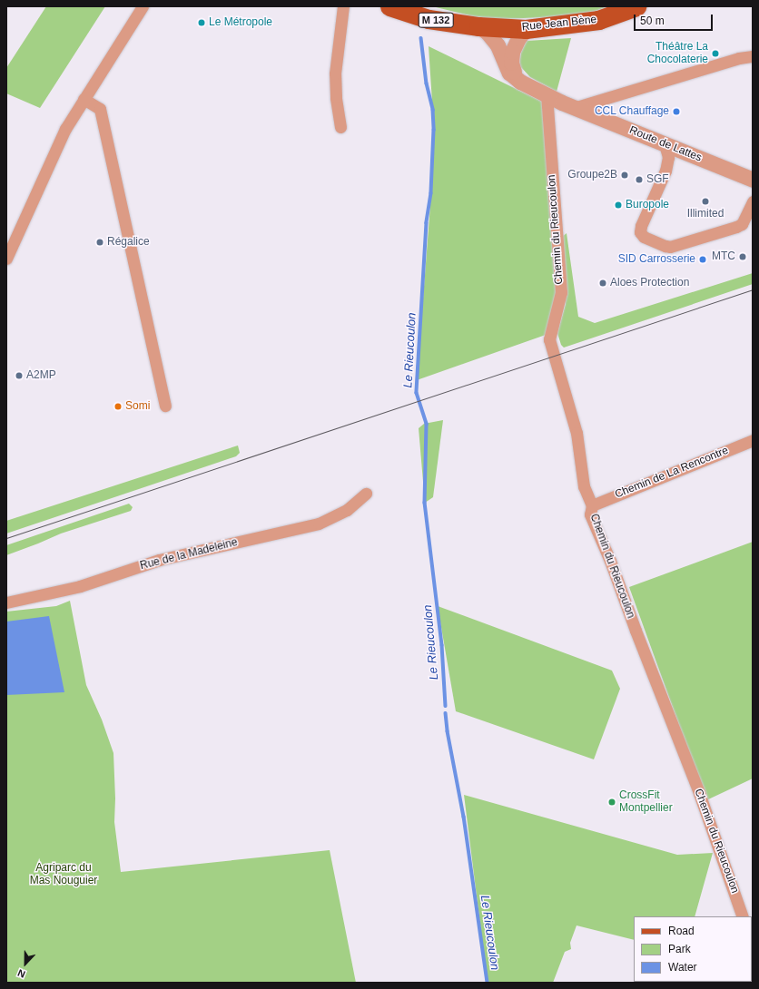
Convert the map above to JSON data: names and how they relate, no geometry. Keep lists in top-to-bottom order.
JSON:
{
  "streets": {
    "main road": ["M 132", "Rue Jean Bène"],
    "street": [
      "Route de Lattes",
      "Chemin du Rieucoulon",
      "Chemin de La Rencontre",
      "Rue de la Madeleine"
    ]
  },
  "crossings": [
    ["Rue Jean Bène", "Route de Lattes"],
    ["Route de Lattes", "Chemin du Rieucoulon"],
    ["Chemin du Rieucoulon", "Chemin de La Rencontre"]
  ],
  "water": ["Le Rieucoulon"],
  "parks": ["Agriparc du Mas Nouguier"],
  "places": [
    "Le Métropole",
    "Théâtre La Chocolaterie",
    "CCL Chauffage",
    "Groupe2B",
    "SGF",
    "Illimited",
    "Buropole",
    "Régalice",
    "MTC",
    "SID Carrosserie",
    "Aloes Protection",
    "A2MP",
    "Somi",
    "CrossFit Montpellier"
  ],
  "legend": ["Road", "Park", "Water"],
  "scale_bar": "50 m",
  "north": "bottom"
}
